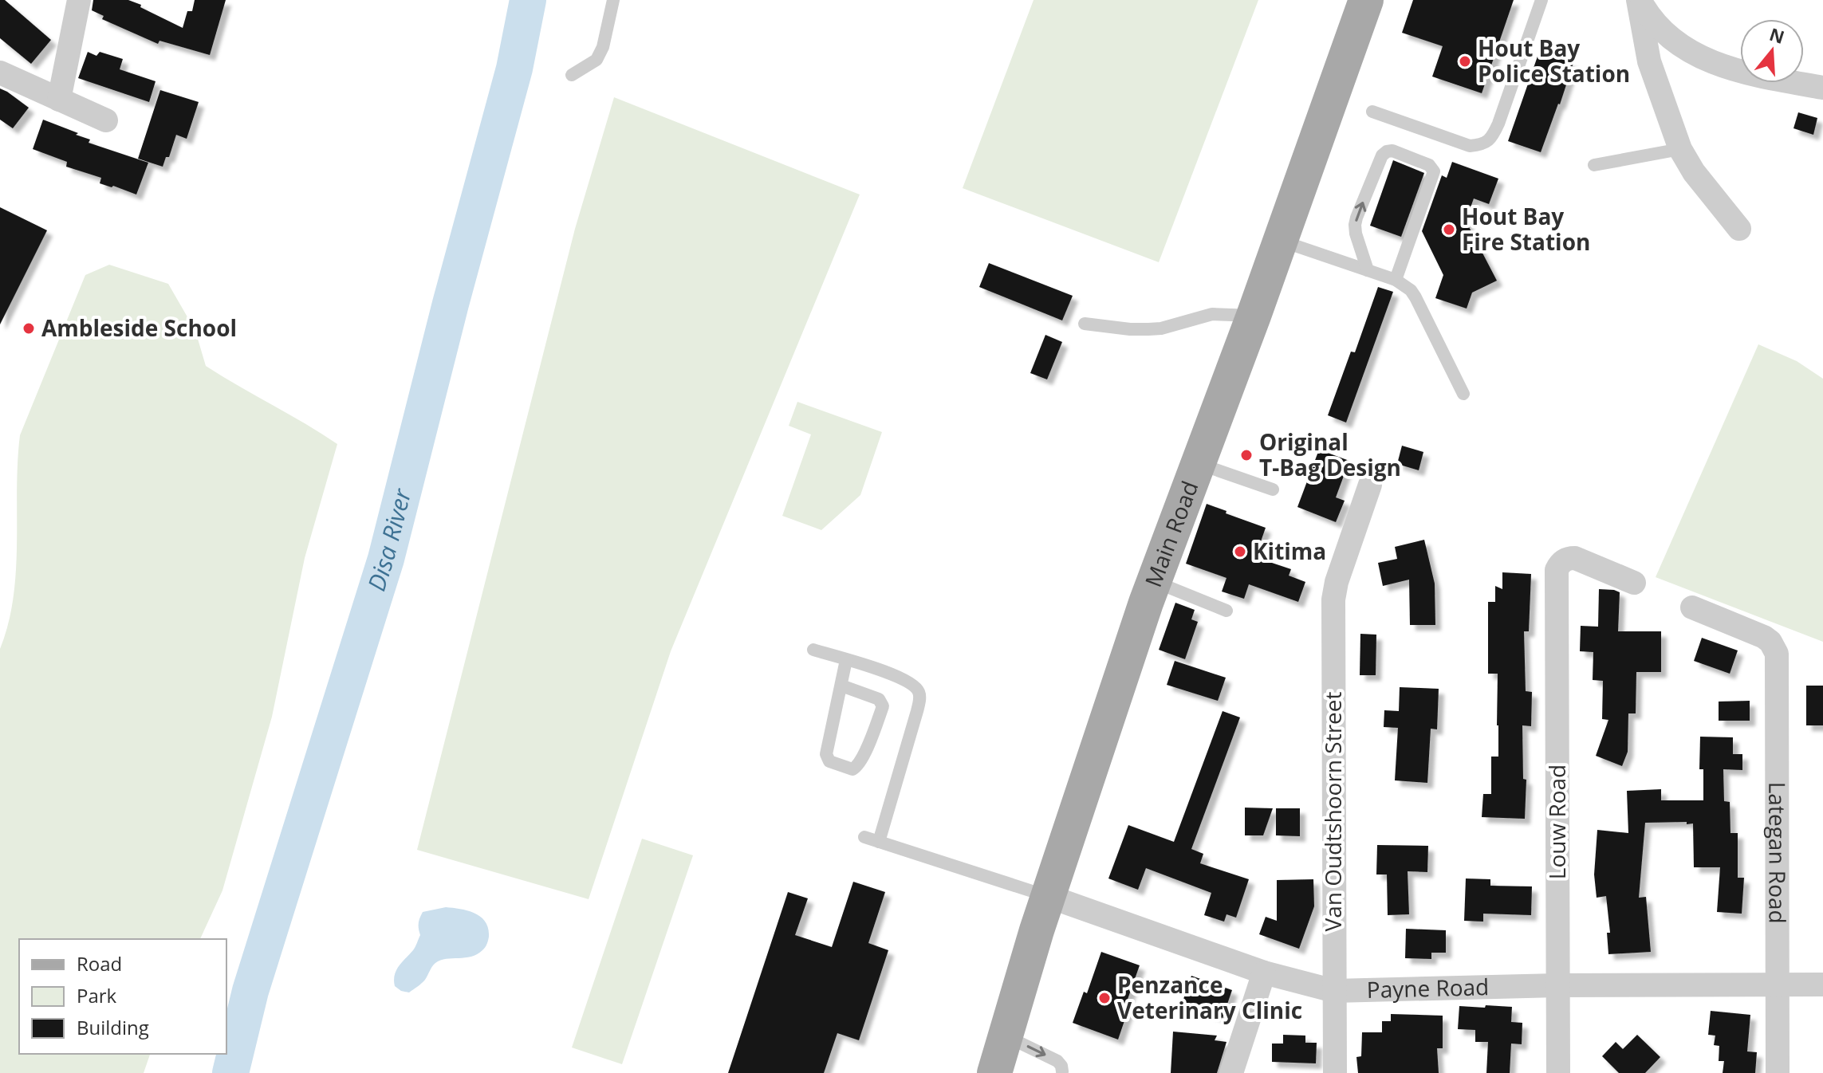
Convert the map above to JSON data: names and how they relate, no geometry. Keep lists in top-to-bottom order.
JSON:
{
  "streets": {
    "main road": ["Main Road"],
    "street": [
      "Van Oudtshoorn Street",
      "Louw Road",
      "Lategan Road",
      "Payne Road"
    ]
  },
  "crossings": [
    ["Main Road", "Payne Road"],
    ["Van Oudtshoorn Street", "Payne Road"],
    ["Louw Road", "Payne Road"],
    ["Lategan Road", "Payne Road"]
  ],
  "water": ["Disa River"],
  "places": [
    "Hout Bay Police Station",
    "Hout Bay Fire Station",
    "Ambleside School",
    "Original T-Bag Design",
    "Kitima",
    "Penzance Veterinary Clinic"
  ],
  "legend": ["Road", "Park", "Building"],
  "north": "top"
}
